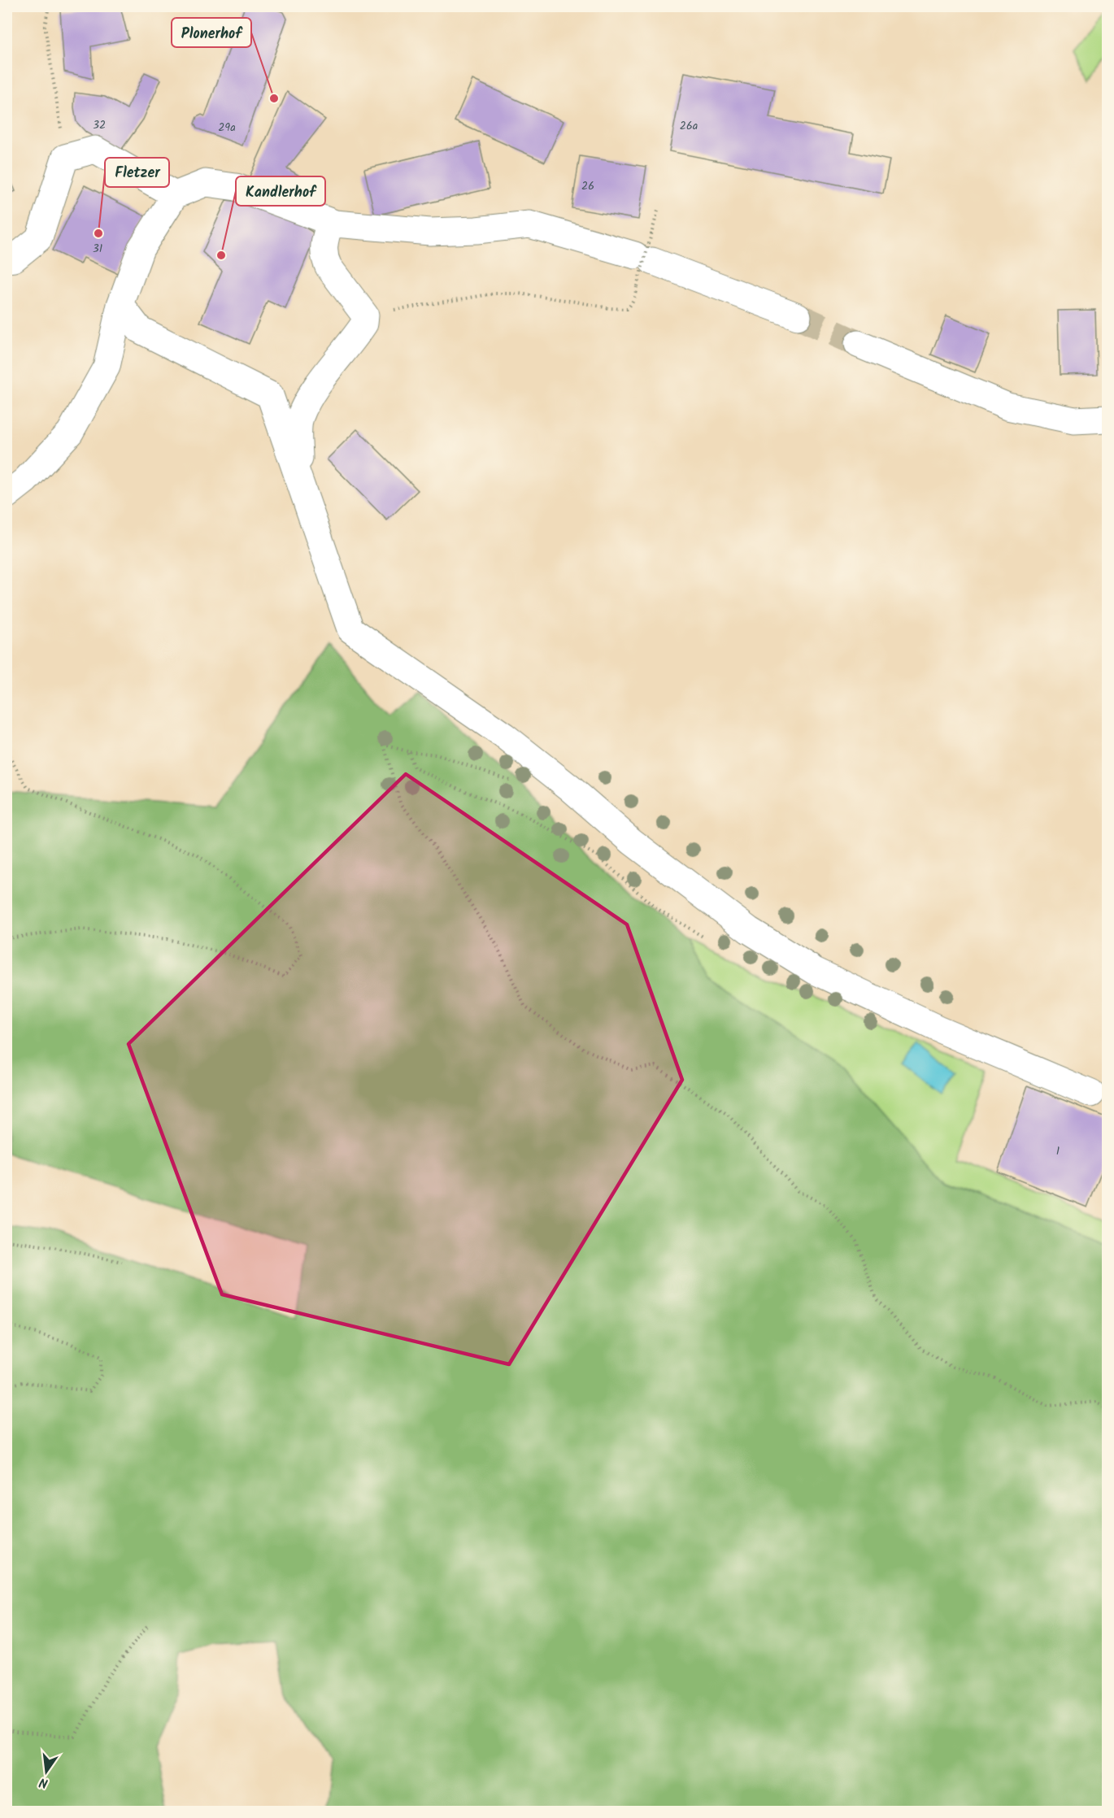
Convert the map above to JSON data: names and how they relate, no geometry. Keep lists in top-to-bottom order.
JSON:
{
  "places": ["Plonerhof", "Fletzer", "Kandlerhof"],
  "house_numbers": [
    "32",
    "26a",
    "29a",
    "26",
    "31",
    "1"
  ],
  "north": "bottom"
}
